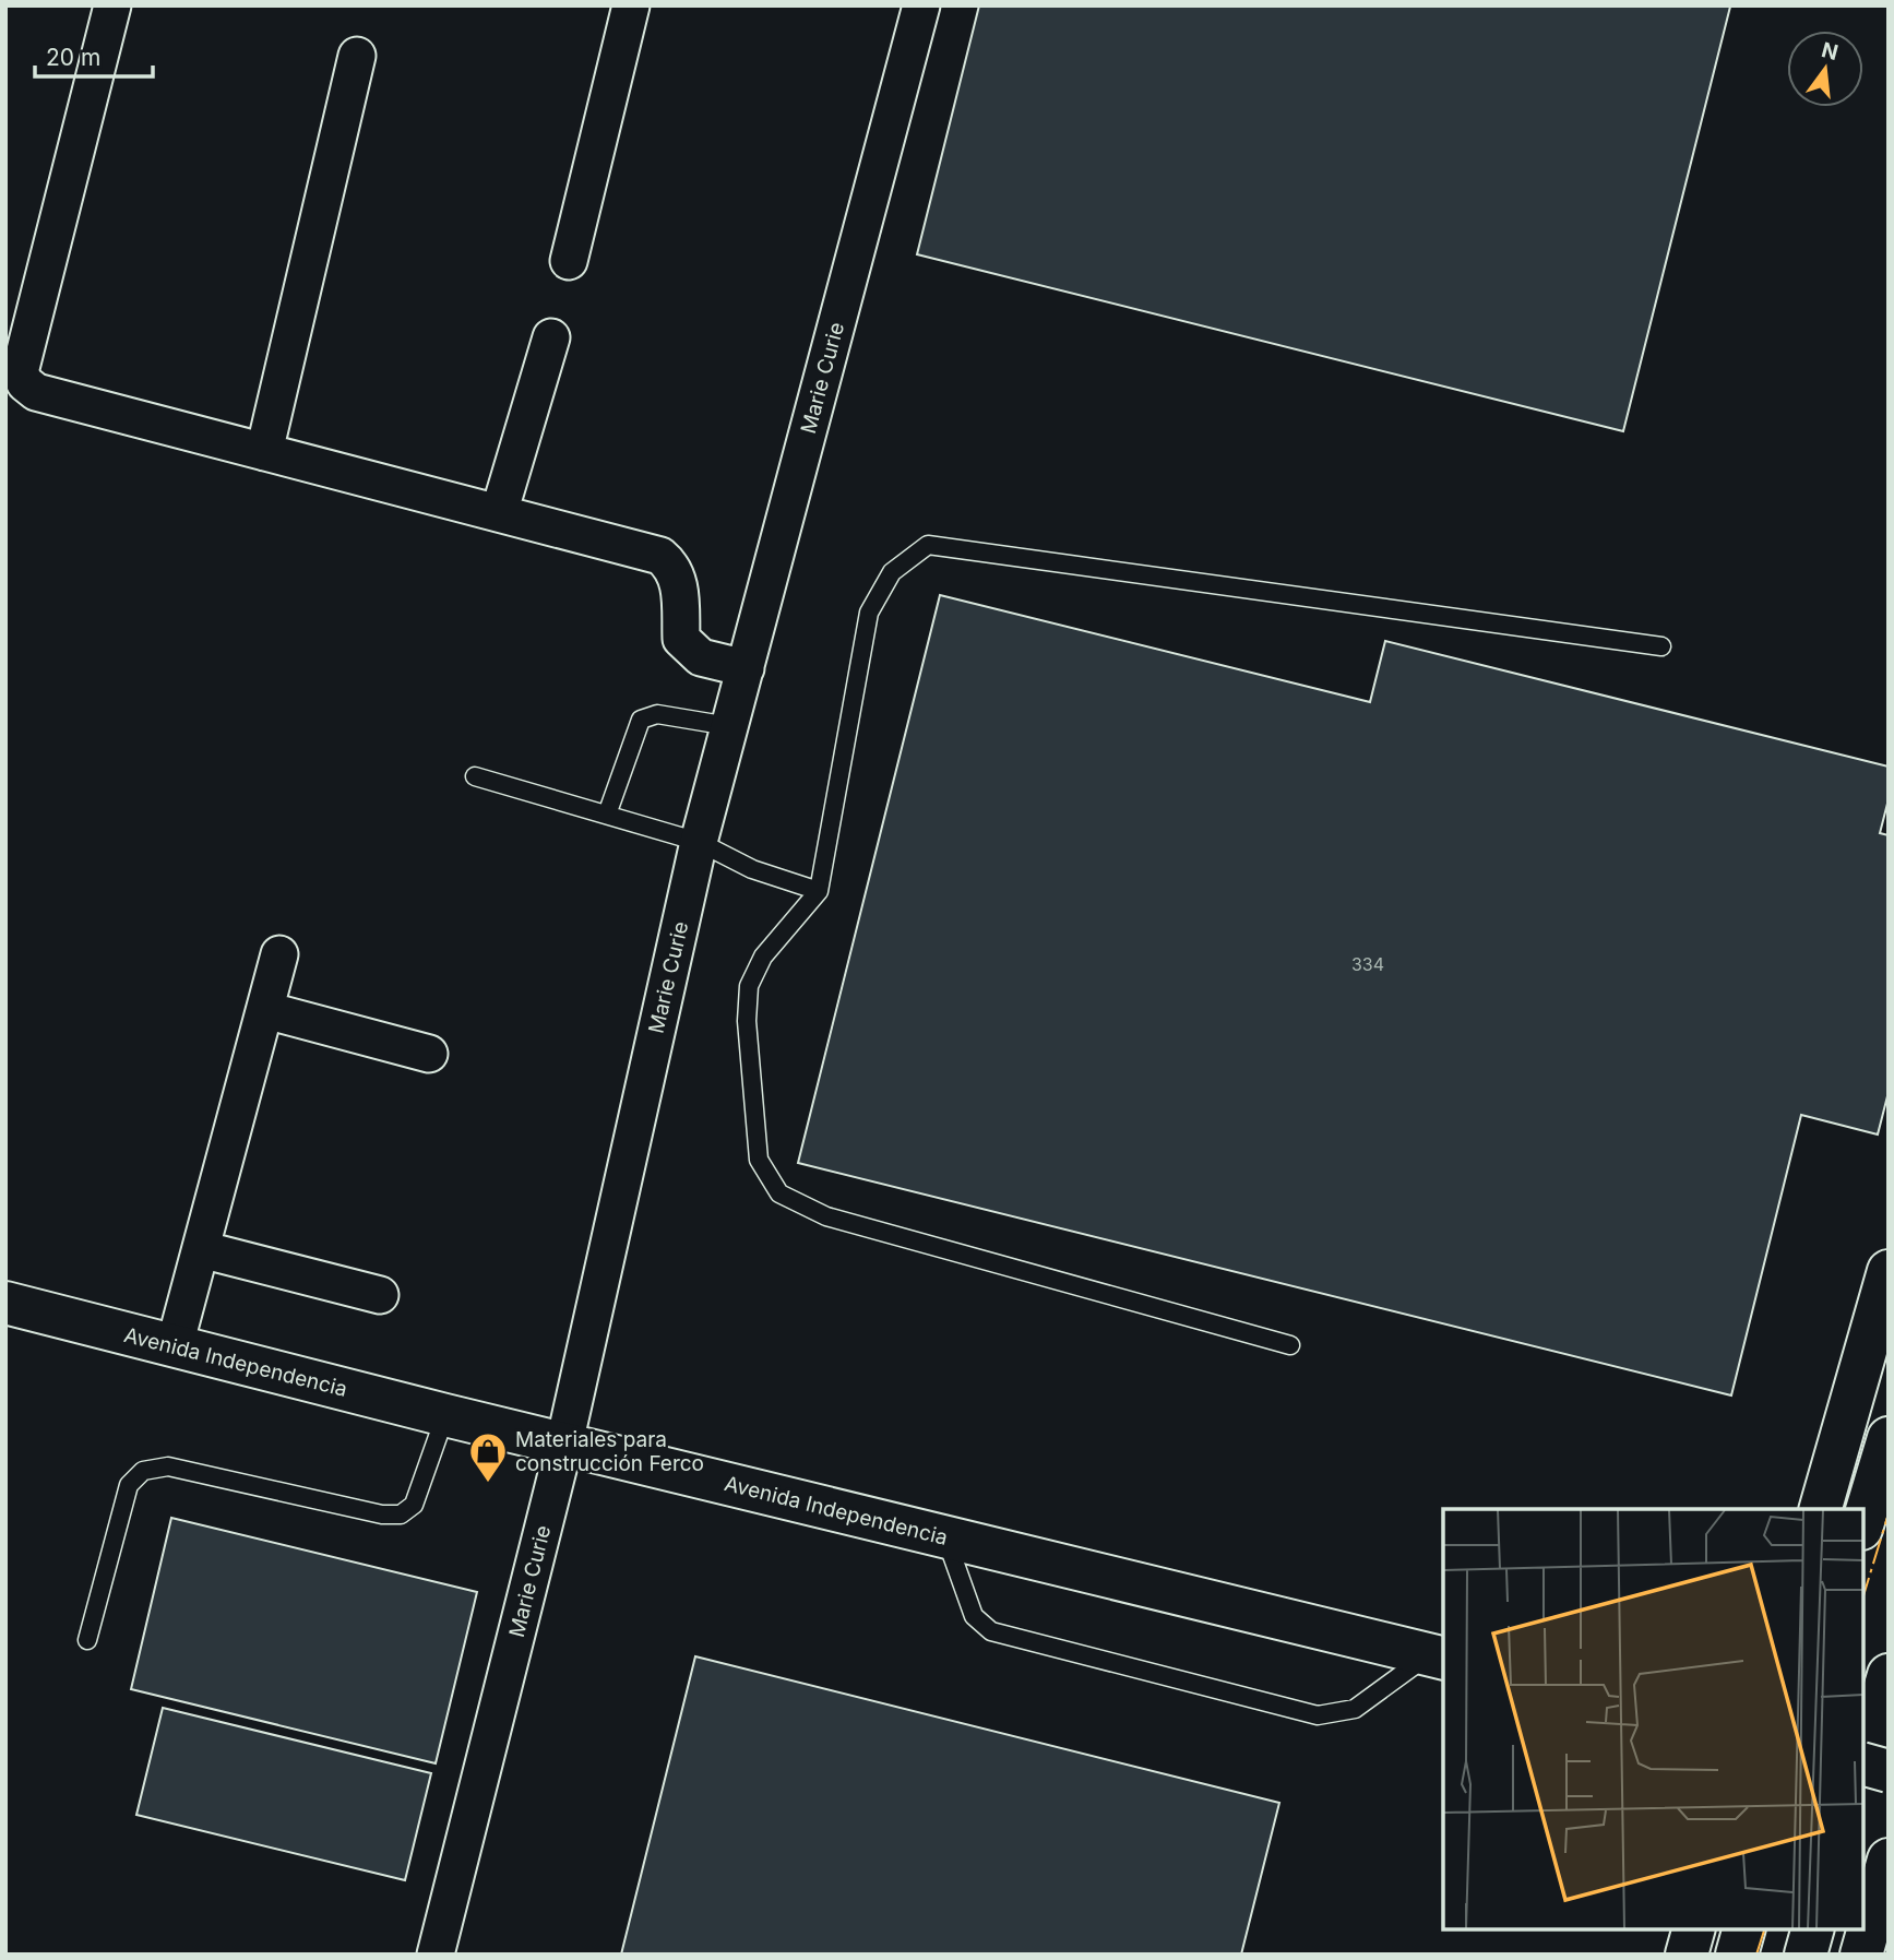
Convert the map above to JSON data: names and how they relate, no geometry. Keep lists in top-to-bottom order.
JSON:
{
  "streets": {
    "main road": ["Avenida Independencia"],
    "street": ["Marie Curie"]
  },
  "crossings": [
    ["Marie Curie", "Avenida Independencia"]
  ],
  "places": {
    "shop": ["Materiales para construcción Ferco"]
  },
  "house_numbers": ["334"],
  "scale_bar": "20 m",
  "north": "top"
}
